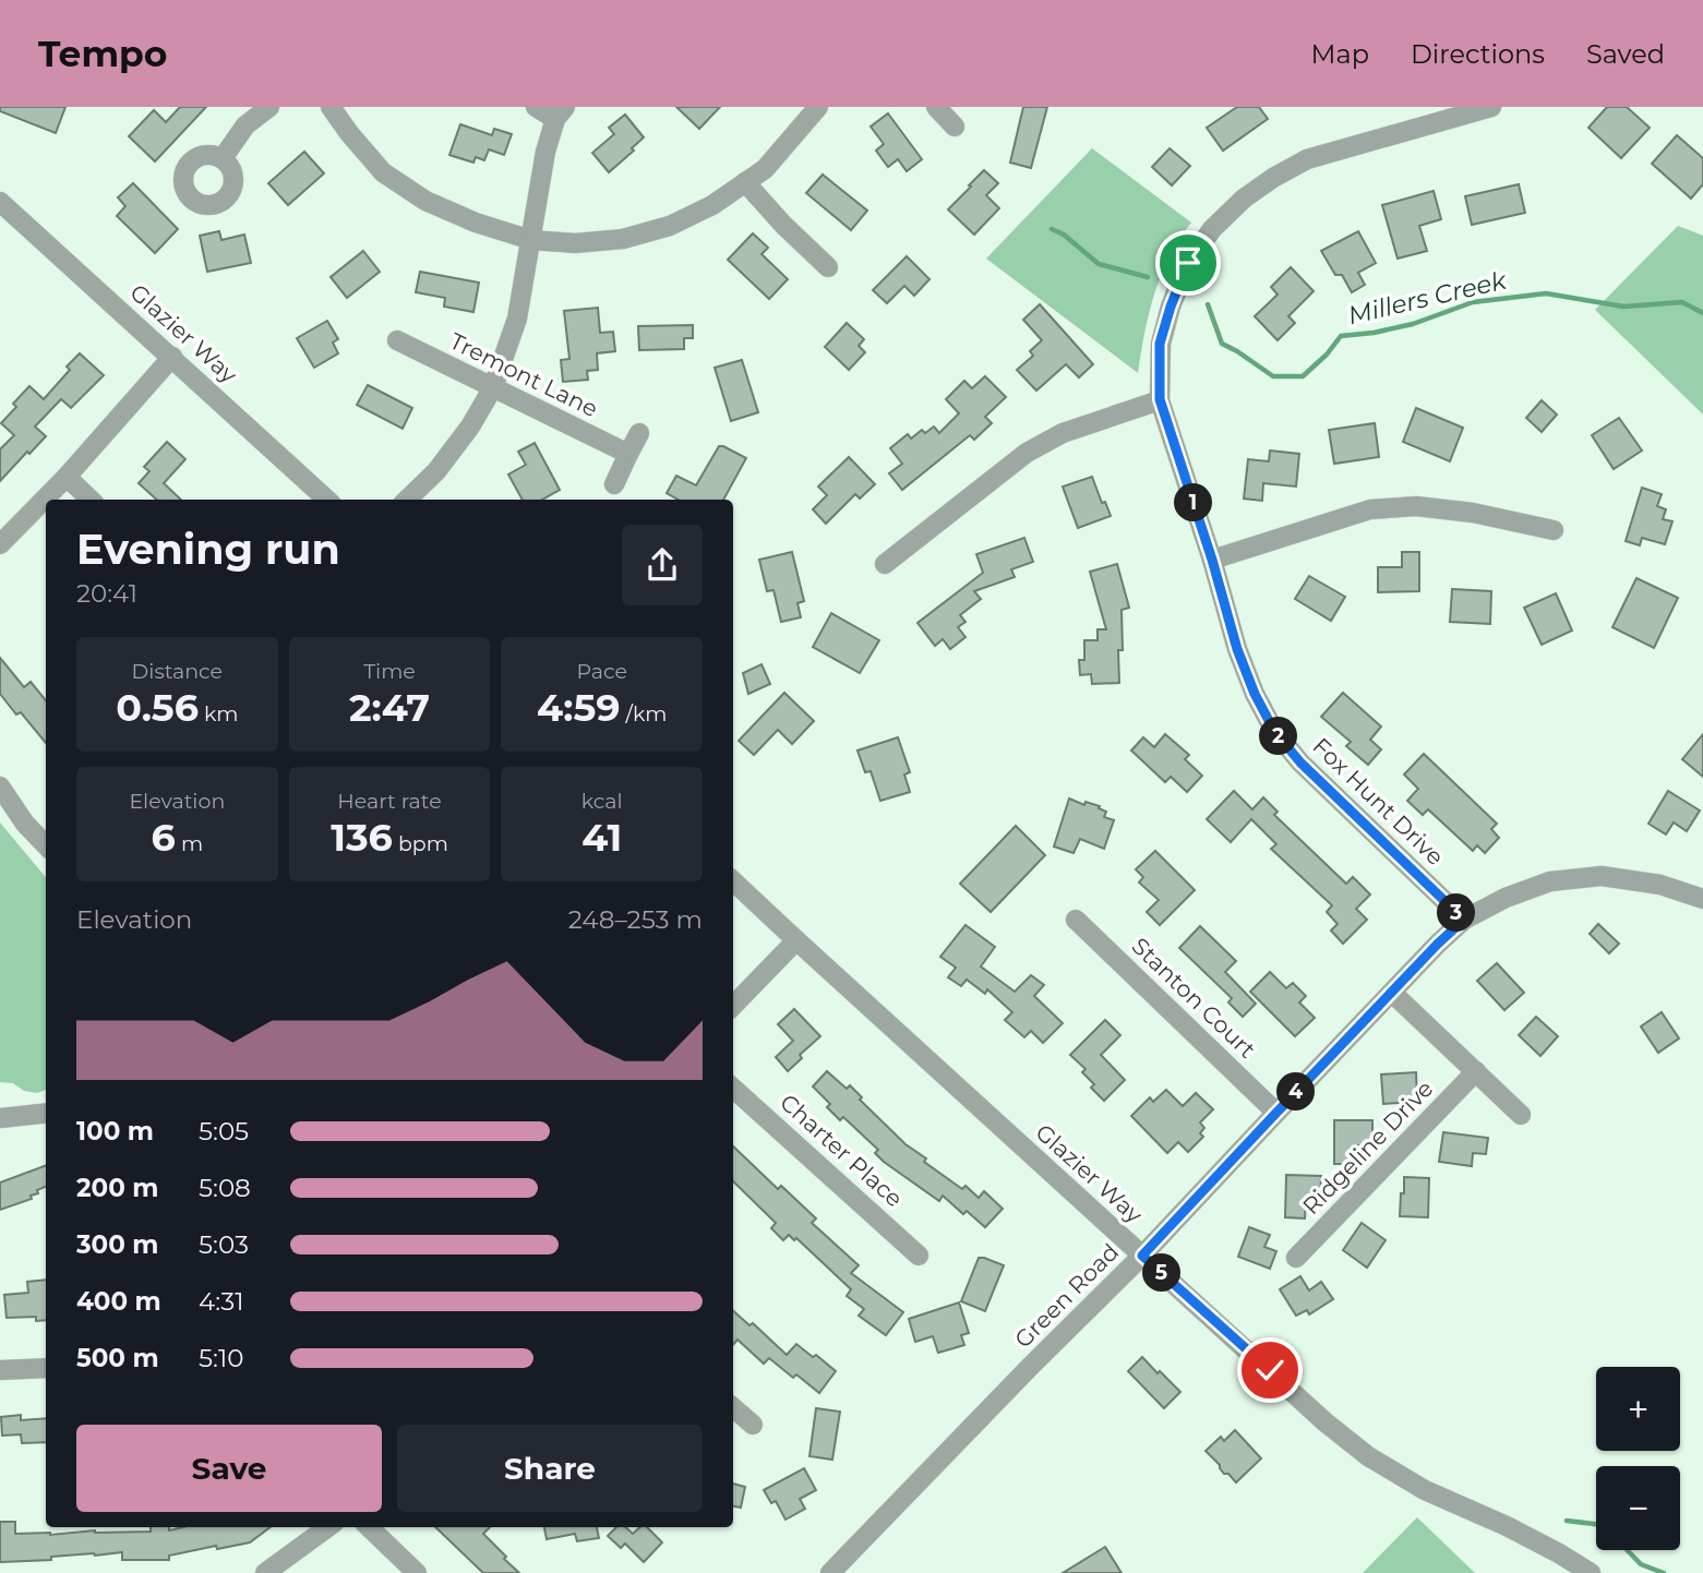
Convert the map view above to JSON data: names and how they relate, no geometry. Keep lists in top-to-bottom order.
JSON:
{
  "streets": {
    "street": [
      "Glazier Way",
      "Tremont Lane",
      "Fox Hunt Drive",
      "Stanton Court",
      "Ridgeline Drive",
      "Charter Place",
      "Green Road"
    ]
  },
  "crossings": [
    ["Glazier Way", "Green Road"],
    ["Fox Hunt Drive", "Green Road"],
    ["Stanton Court", "Green Road"]
  ],
  "water": ["Millers Creek"],
  "page": {
    "header": "Tempo",
    "nav": ["Map", "Directions", "Saved"],
    "pins": [
      "1",
      "2",
      "3",
      "4",
      "5"
    ],
    "heading": ["Evening run", "20:41"],
    "stats": [
      ["Distance", "0.56 km"],
      ["Time", "2:47"],
      ["Pace", "4:59 /km"],
      ["Elevation", "6 m"],
      ["Heart rate", "136 bpm"],
      ["kcal", "41"]
    ],
    "chart": ["Elevation", "248–253 m"],
    "list": [
      {
        "name": "100 m",
        "note": "5:05"
      },
      {
        "name": "200 m",
        "note": "5:08"
      },
      {
        "name": "300 m",
        "note": "5:03"
      },
      {
        "name": "400 m",
        "note": "4:31"
      },
      {
        "name": "500 m",
        "note": "5:10"
      }
    ],
    "map_buttons": ["+", "−"],
    "buttons": ["Save", "Share"]
  }
}
